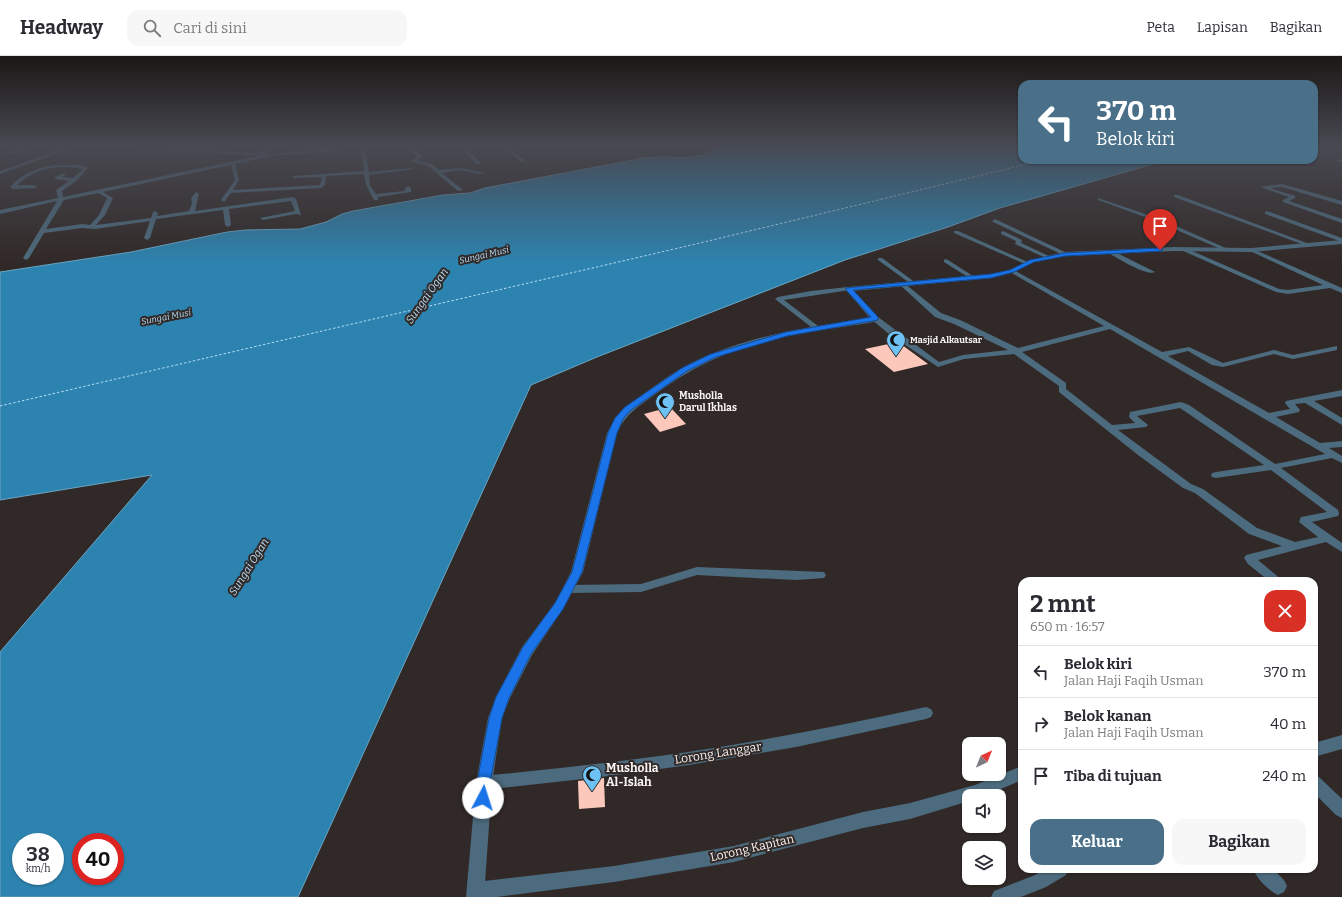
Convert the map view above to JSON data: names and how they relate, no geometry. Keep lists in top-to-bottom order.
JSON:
{
  "streets": {
    "street": ["Lorong Langgar", "Lorong Kapitan"]
  },
  "water": ["Sungai Musi", "Sungai Ogan"],
  "places": {
    "mosque": ["Masjid Alkautsar", "Musholla Darul Ikhlas", "Musholla Al-Islah"]
  },
  "north": "top right",
  "page": {
    "header": "Headway",
    "search": "Cari di sini",
    "nav": ["Peta", "Lapisan", "Bagikan"],
    "turn": ["370 m", "Belok kiri"],
    "heading": ["2 mnt", "650 m · 16:57"],
    "list": [
      {
        "name": "Belok kiri",
        "note": "Jalan Haji Faqih Usman",
        "value": "370 m"
      },
      {
        "name": "Belok kanan",
        "note": "Jalan Haji Faqih Usman",
        "value": "40 m"
      },
      {
        "name": "Tiba di tujuan",
        "value": "240 m"
      }
    ],
    "buttons": ["Keluar", "Bagikan"],
    "speed": "38 km/h",
    "limit": "40"
  }
}
